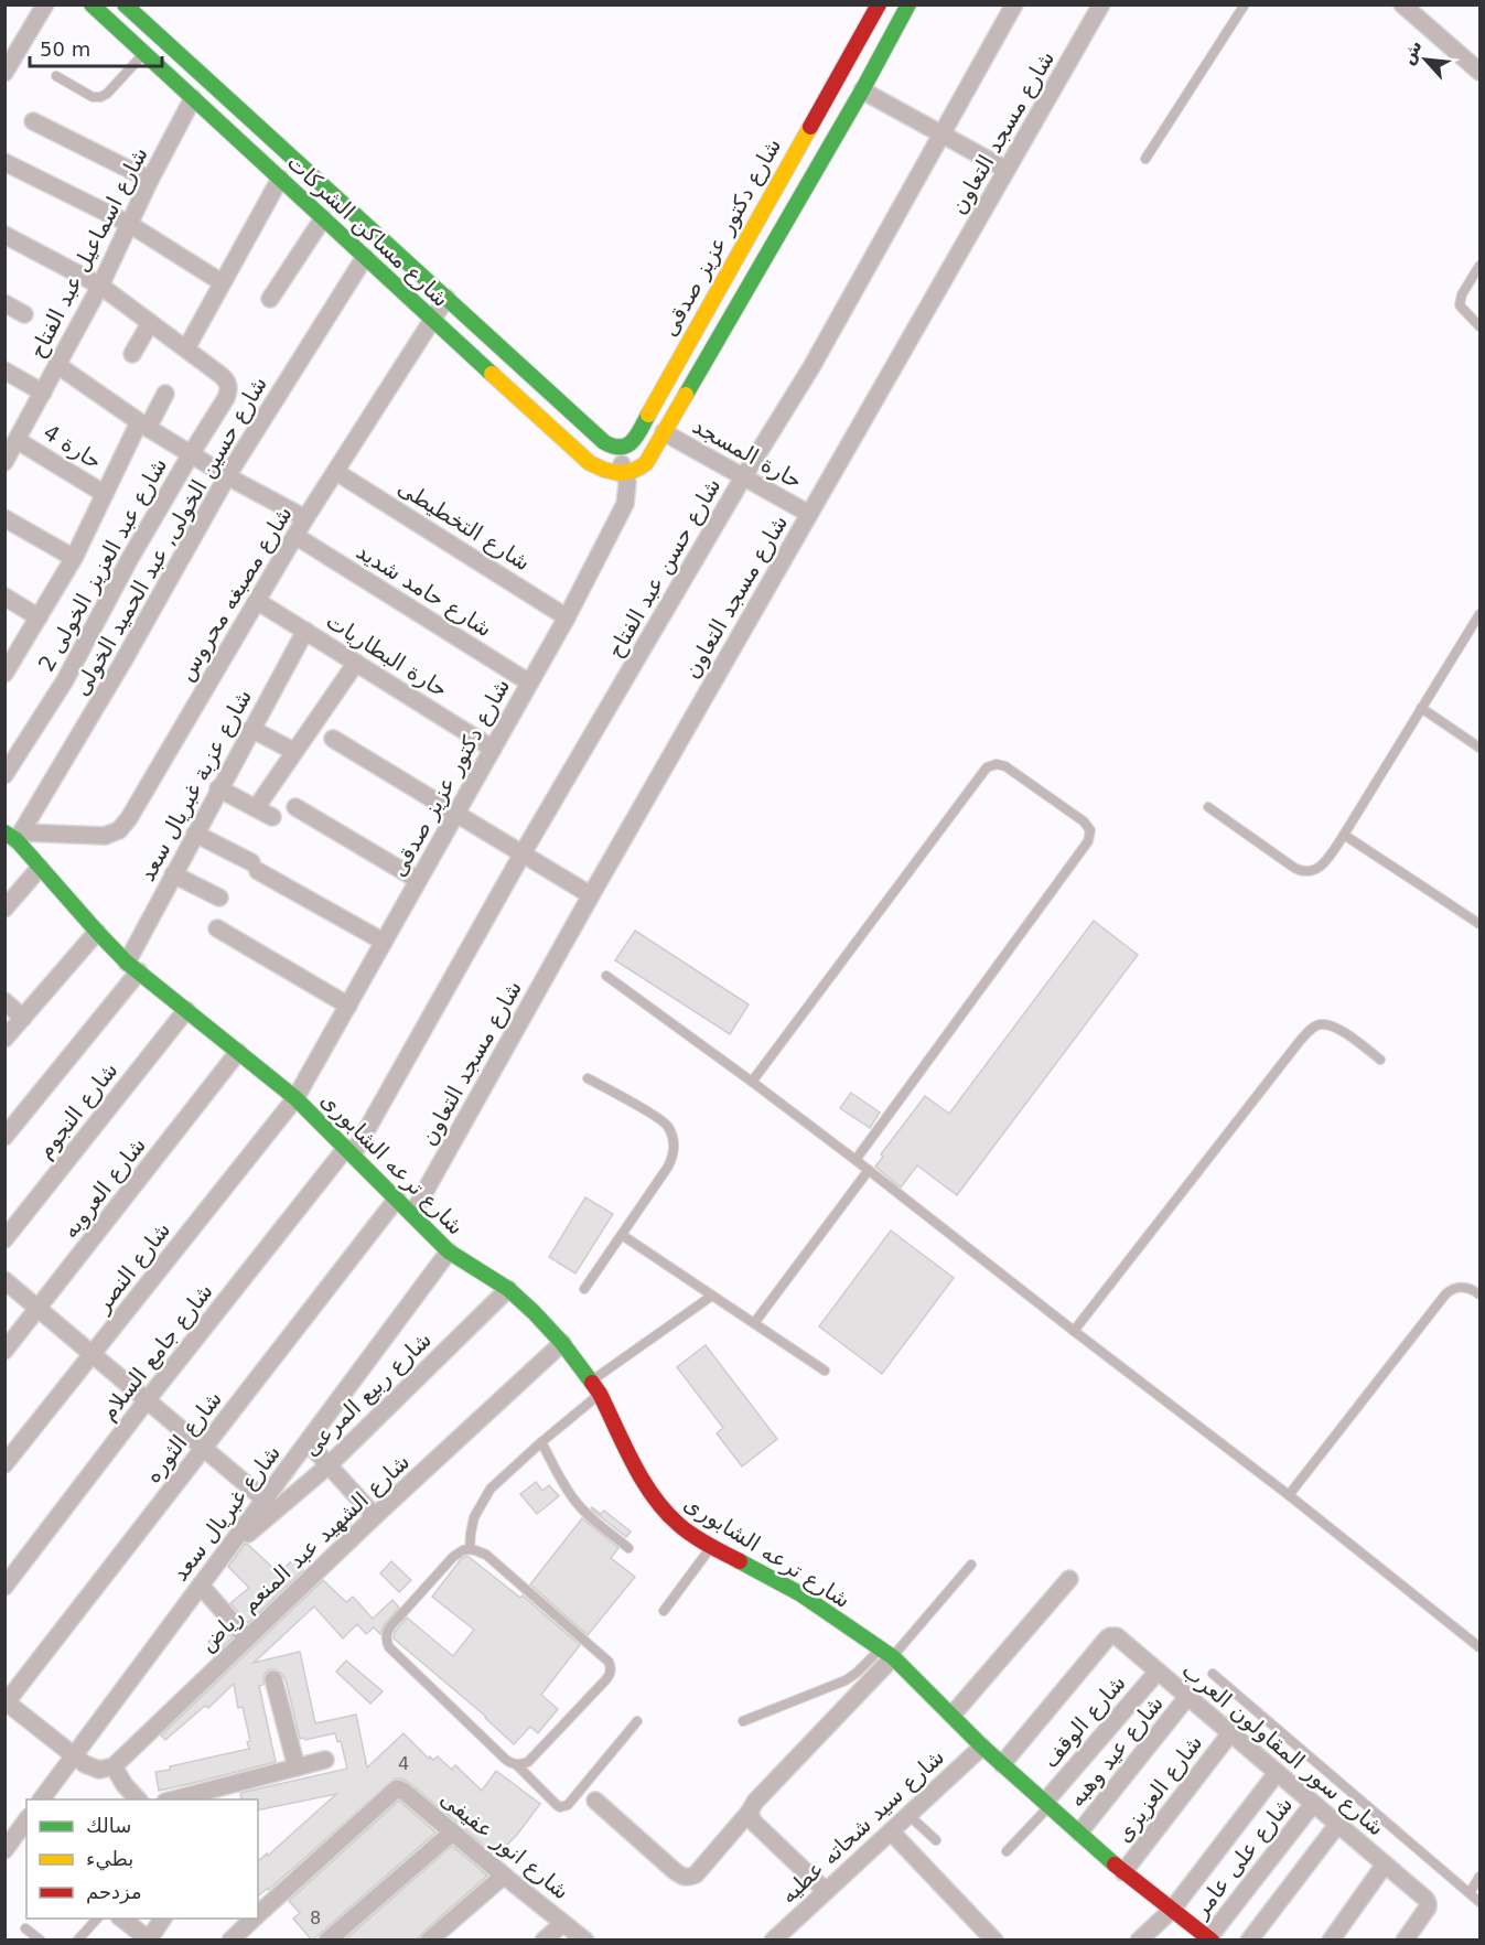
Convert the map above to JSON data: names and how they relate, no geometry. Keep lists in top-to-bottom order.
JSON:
{
  "streets": {
    "street": [
      "شارع مسجد التعاون",
      "شارع مساكن الشركات",
      "شارع دكتور عزيز صدقى",
      "شارع اسماعيل عبد الفتاح",
      "حارة 4",
      "حارة المسجد",
      "شارع التخطيطى",
      "شارع حسين الخولى, عبد الحميد الخولى",
      "شارع عبد العزيز الخولى 2",
      "شارع حسن عبد الفتاح",
      "شارع حامد شديد",
      "شارع مصبغه محروس",
      "حارة البطاريات",
      "شارع عزبة غبريال سعد",
      "شارع النجوم",
      "شارع ترعه الشابورى",
      "شارع العروبه",
      "شارع النصر",
      "شارع جامع السلام",
      "شارع ربيع المرعى",
      "شارع الثوره",
      "شارع غبريال سعد",
      "شارع الشهيد عبد المنعم رياض",
      "شارع الوقف",
      "شارع سور المقاولون العرب",
      "شارع عيد وهبه",
      "شارع العزيزى",
      "شارع سيد شحاته عطيه",
      "شارع انور عفيفى",
      "شارع على عامر"
    ]
  },
  "crossings": [
    ["شارع مسجد التعاون", "حارة المسجد"],
    ["شارع مسجد التعاون", "شارع ترعه الشابورى"],
    ["شارع مساكن الشركات", "شارع دكتور عزيز صدقى"],
    ["شارع مساكن الشركات", "شارع اسماعيل عبد الفتاح"],
    ["شارع مساكن الشركات", "شارع حسين الخولى, عبد الحميد الخولى"],
    ["شارع مساكن الشركات", "شارع مصبغه محروس"],
    ["شارع دكتور عزيز صدقى", "شارع التخطيطى"],
    ["شارع دكتور عزيز صدقى", "شارع حامد شديد"],
    ["شارع دكتور عزيز صدقى", "حارة البطاريات"],
    ["شارع دكتور عزيز صدقى", "شارع ترعه الشابورى"],
    ["شارع دكتور عزيز صدقى", "شارع النصر"],
    ["شارع اسماعيل عبد الفتاح", "حارة 4"],
    ["حارة المسجد", "شارع حسن عبد الفتاح"],
    ["شارع التخطيطى", "شارع مصبغه محروس"],
    ["شارع حسين الخولى, عبد الحميد الخولى", "شارع مصبغه محروس"],
    ["شارع حسين الخولى, عبد الحميد الخولى", "شارع ترعه الشابورى"],
    ["شارع حسن عبد الفتاح", "شارع ترعه الشابورى"],
    ["شارع حسن عبد الفتاح", "شارع جامع السلام"],
    ["شارع حامد شديد", "شارع مصبغه محروس"],
    ["شارع مصبغه محروس", "حارة البطاريات"],
    ["شارع مصبغه محروس", "شارع ترعه الشابورى"],
    ["حارة البطاريات", "شارع عزبة غبريال سعد"],
    ["شارع عزبة غبريال سعد", "شارع ترعه الشابورى"],
    ["شارع النجوم", "شارع ترعه الشابورى"],
    ["شارع ترعه الشابورى", "شارع العروبه"],
    ["شارع ترعه الشابورى", "شارع النصر"],
    ["شارع ترعه الشابورى", "شارع جامع السلام"],
    ["شارع ترعه الشابورى", "شارع ربيع المرعى"],
    ["شارع ترعه الشابورى", "شارع الثوره"],
    ["شارع ترعه الشابورى", "شارع غبريال سعد"],
    ["شارع ترعه الشابورى", "شارع الشهيد عبد المنعم رياض"],
    ["شارع ترعه الشابورى", "شارع الوقف"],
    ["شارع ترعه الشابورى", "شارع سور المقاولون العرب"],
    ["شارع ترعه الشابورى", "شارع عيد وهبه"],
    ["شارع ترعه الشابورى", "شارع العزيزى"],
    ["شارع ترعه الشابورى", "شارع سيد شحاته عطيه"],
    ["شارع ترعه الشابورى", "شارع على عامر"],
    ["شارع ربيع المرعى", "شارع غبريال سعد"],
    ["شارع الوقف", "شارع سور المقاولون العرب"],
    ["شارع سور المقاولون العرب", "شارع عيد وهبه"],
    ["شارع سور المقاولون العرب", "شارع العزيزى"],
    ["شارع سور المقاولون العرب", "شارع على عامر"]
  ],
  "house_numbers": ["4", "8"],
  "legend": ["سالك", "بطيء", "مزدحم"],
  "scale_bar": "50 m",
  "north": "top left"
}
